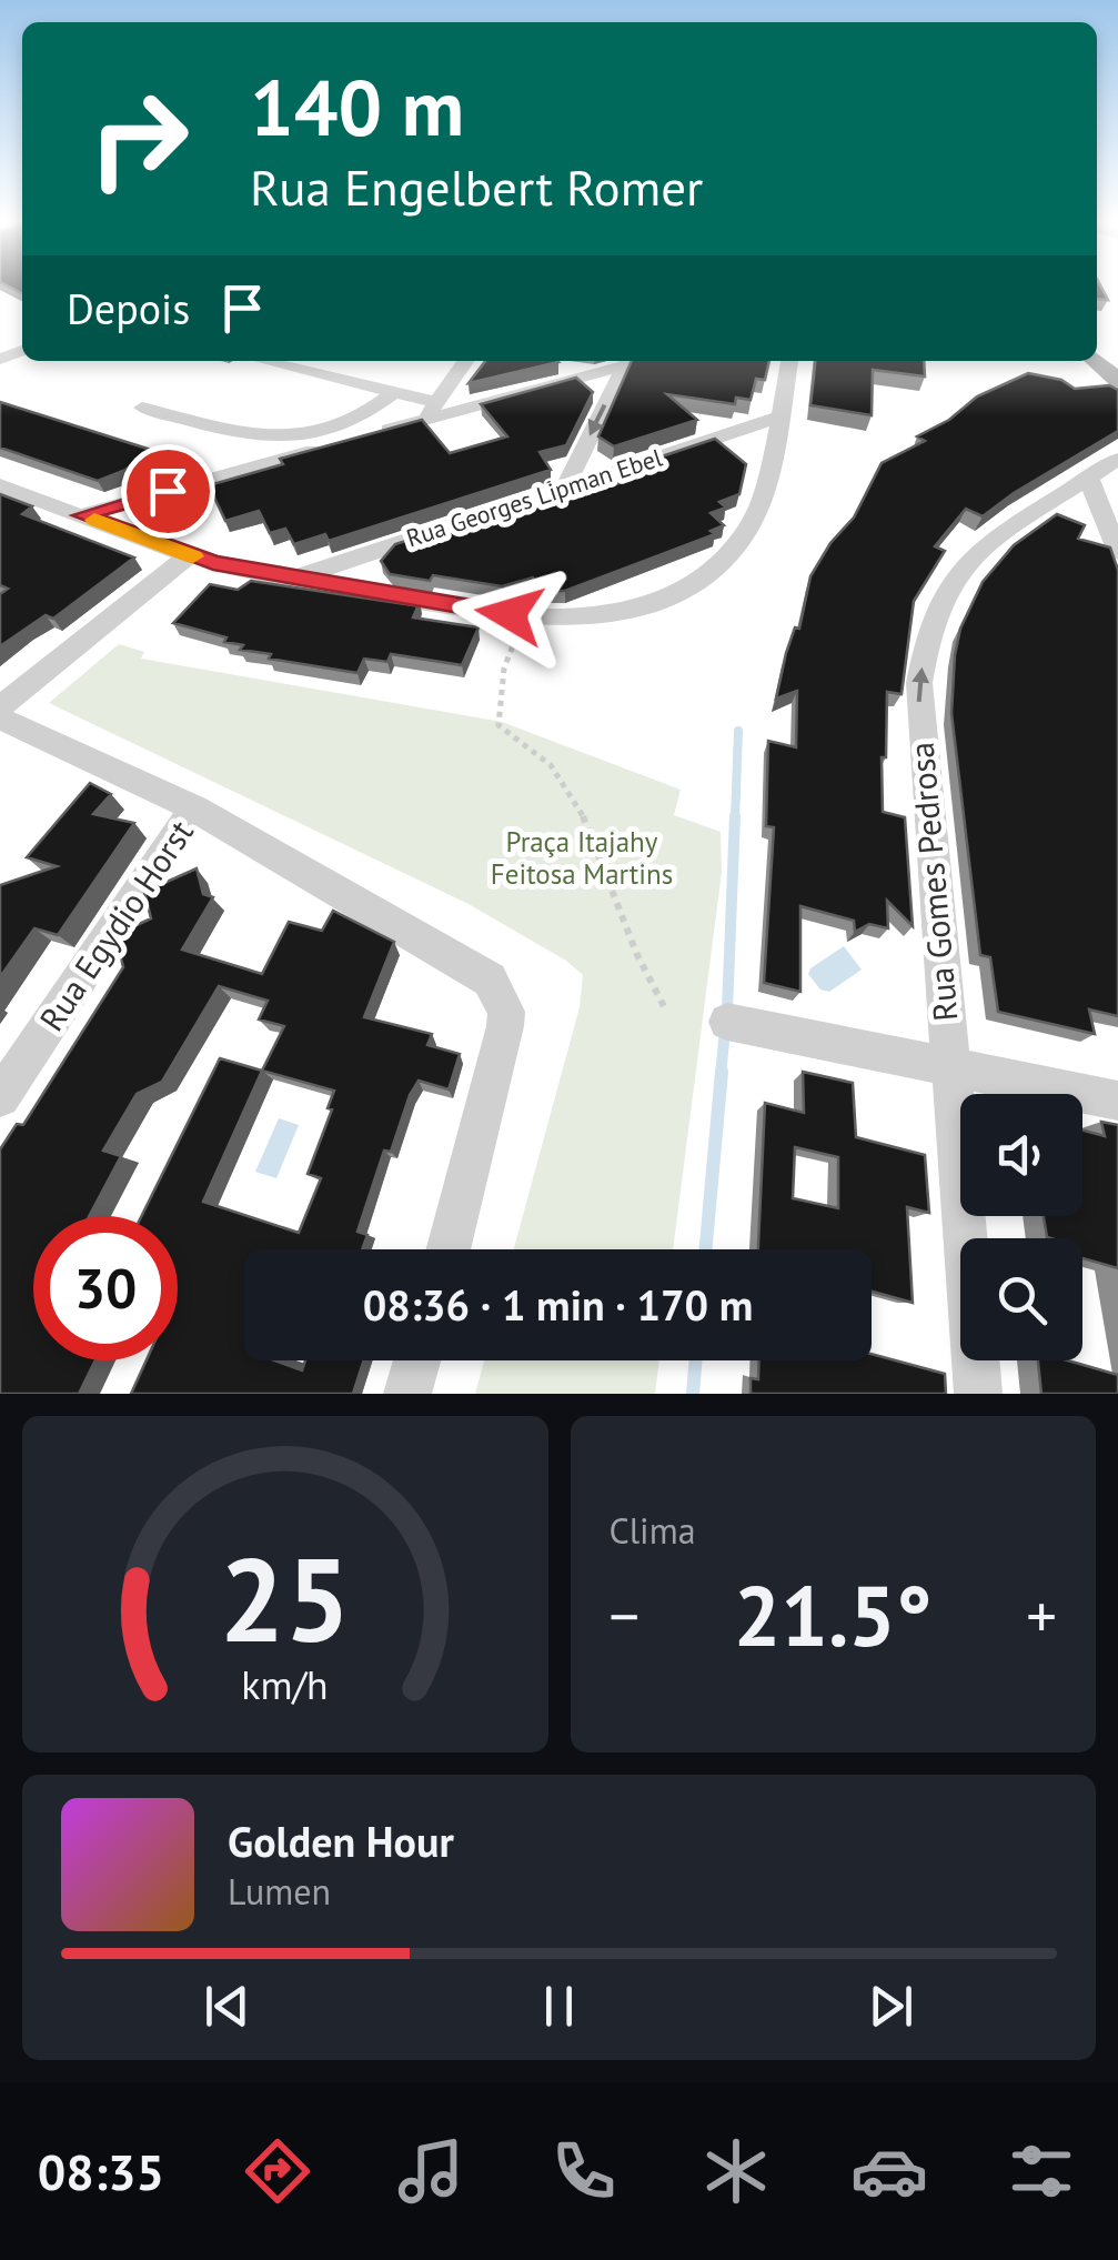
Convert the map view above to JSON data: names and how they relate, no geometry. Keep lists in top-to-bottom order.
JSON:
{
  "streets": {
    "street": ["Rua Georges Lipman Ebel", "Rua Gomes Pedrosa", "Rua Egydio Horst"]
  },
  "one_way": ["Rua Gomes Pedrosa"],
  "parks": ["Praça Itajahy Feitosa Martins"],
  "page": {
    "turn": ["140 m", "Rua Engelbert Romer"],
    "then": "Depois",
    "limit": "30",
    "trip": "08:36 · 1 min · 170 m",
    "tile": "Clima",
    "heat": ["−", "21.5°", "+"],
    "song": ["Golden Hour", "Lumen"],
    "tabs": "08:35",
    "gauge": ["25", "km/h"]
  }
}
